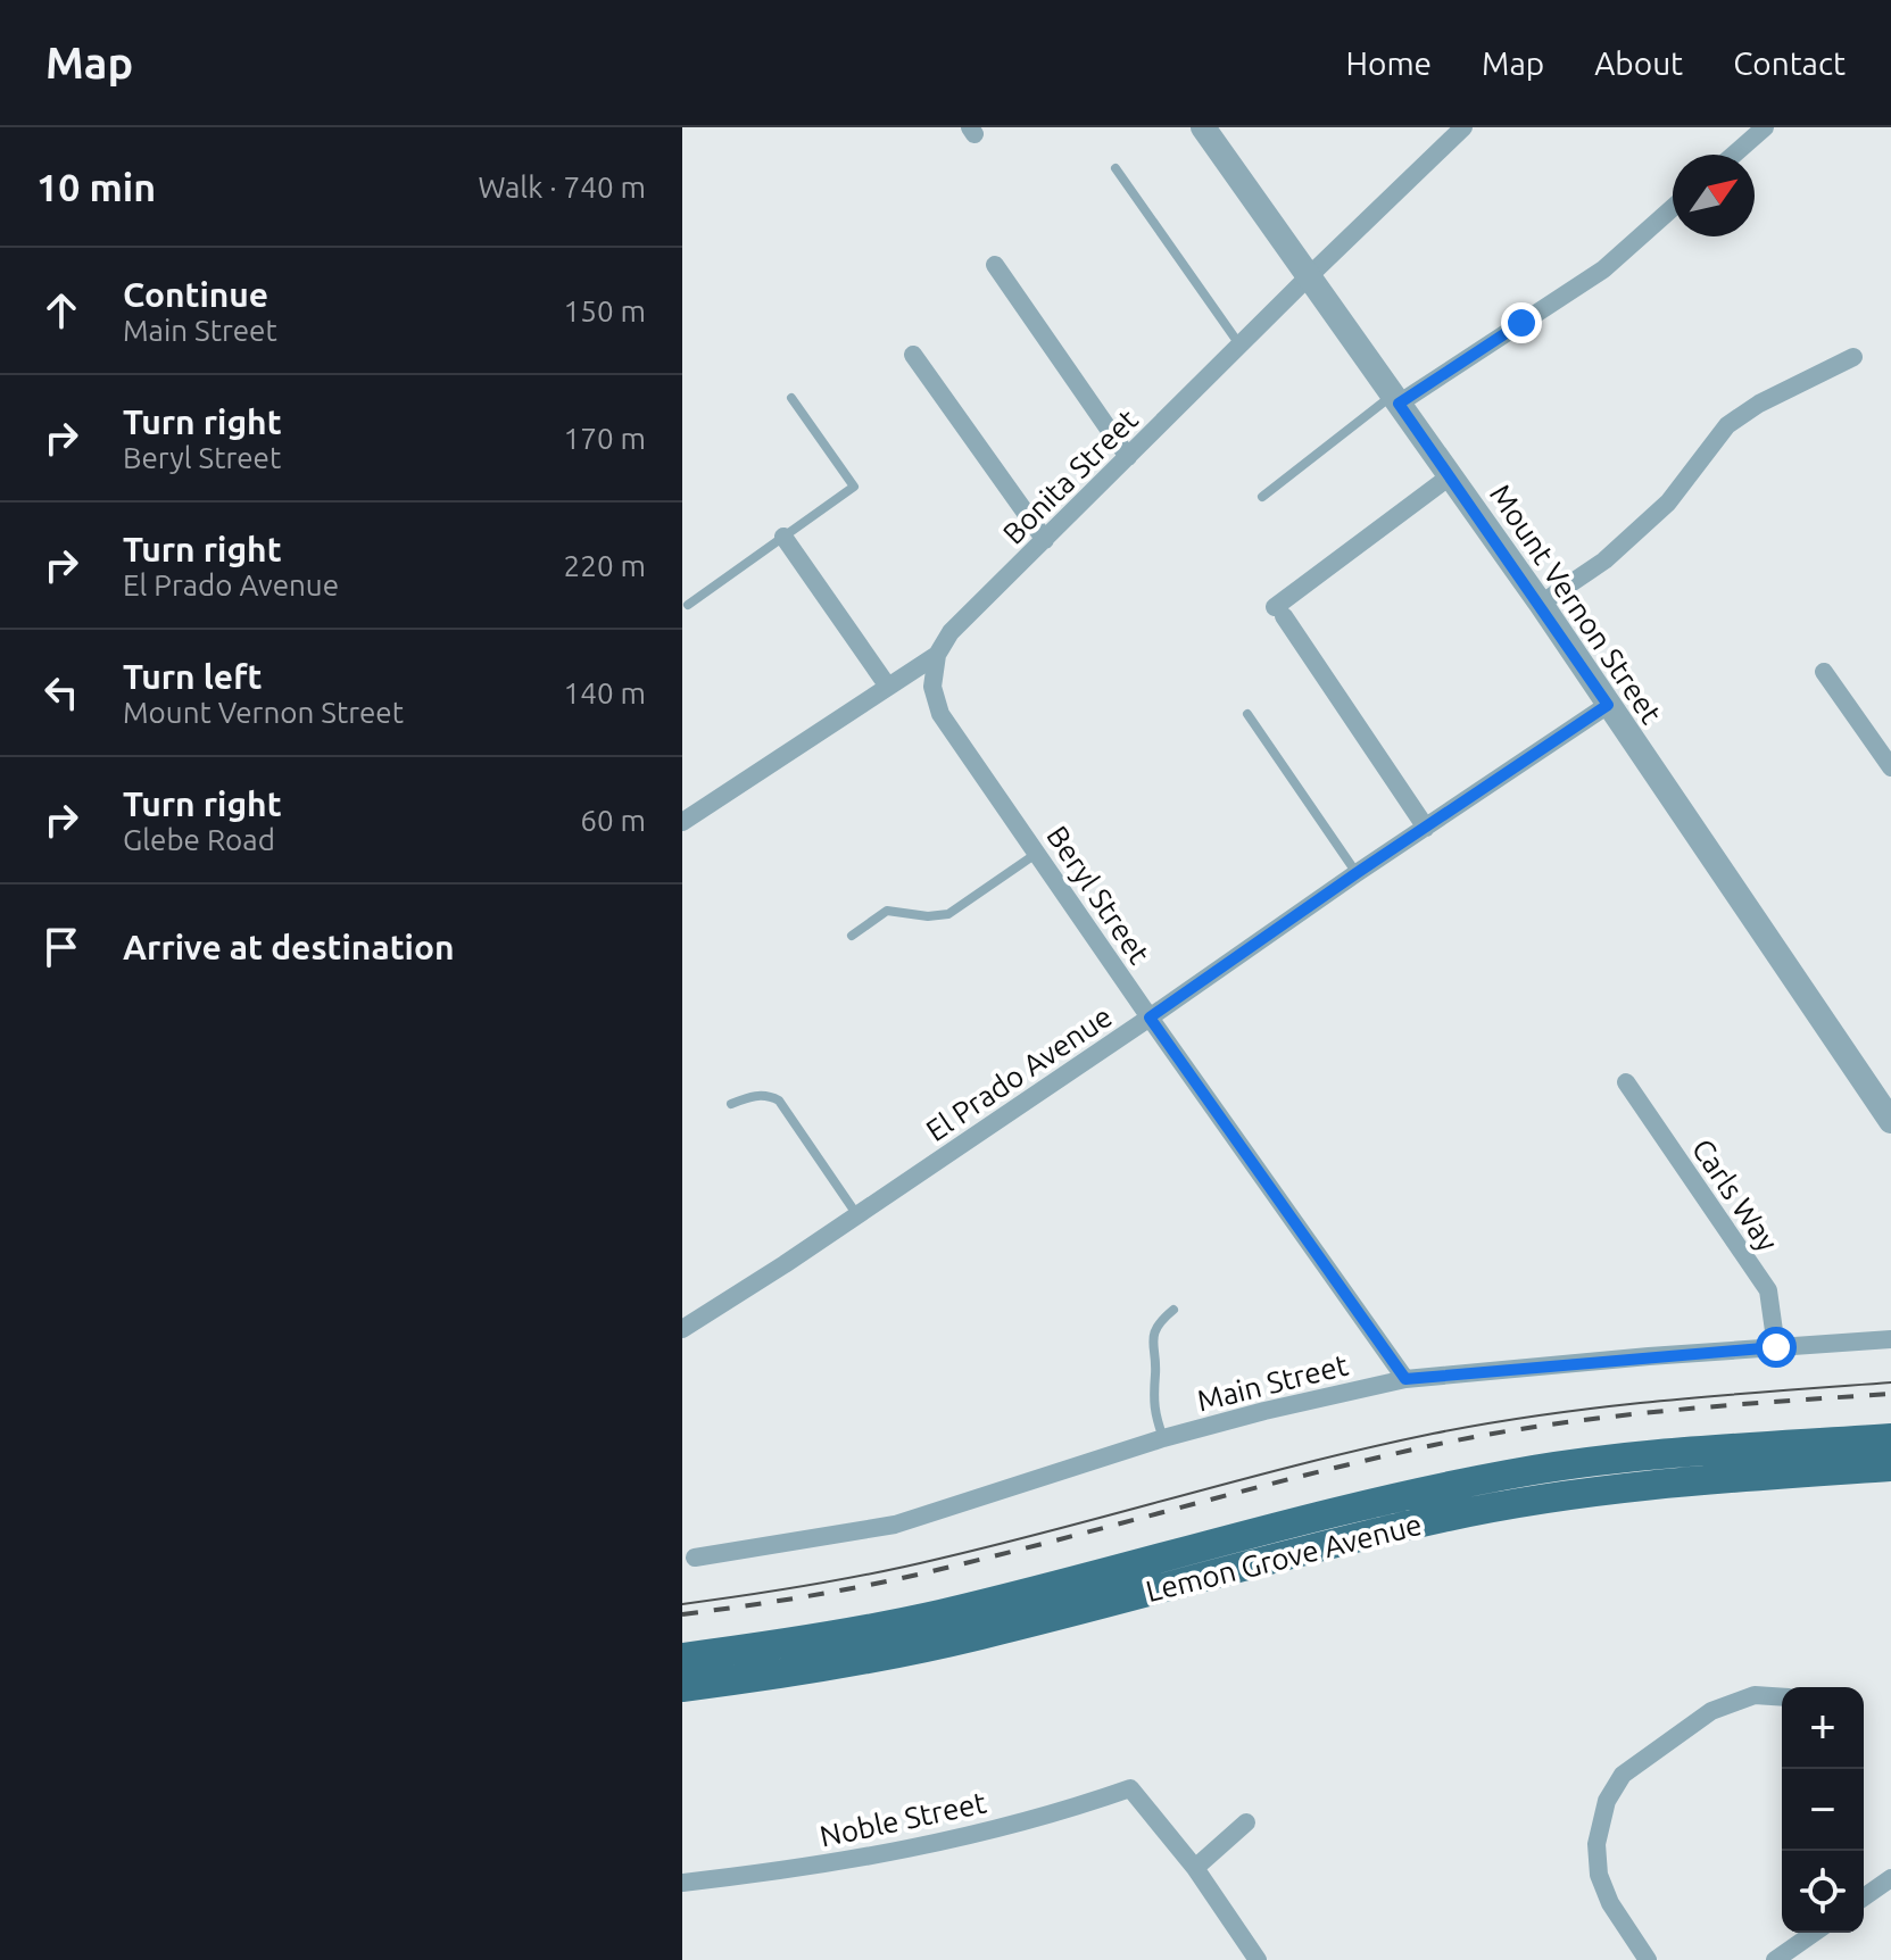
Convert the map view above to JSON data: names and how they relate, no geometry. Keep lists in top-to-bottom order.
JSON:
{
  "streets": {
    "main road": ["Lemon Grove Avenue"],
    "street": [
      "Bonita Street",
      "Mount Vernon Street",
      "Beryl Street",
      "El Prado Avenue",
      "Carls Way",
      "Main Street",
      "Noble Street"
    ]
  },
  "crossings": [
    ["Bonita Street", "Mount Vernon Street"],
    ["Bonita Street", "Beryl Street"],
    ["Mount Vernon Street", "El Prado Avenue"],
    ["Beryl Street", "El Prado Avenue"],
    ["Beryl Street", "Main Street"],
    ["Carls Way", "Main Street"]
  ],
  "north": "top right",
  "page": {
    "header": "Map",
    "nav": [
      "Home",
      "Map",
      "About",
      "Contact"
    ],
    "heading": ["10 min", "Walk · 740 m"],
    "list": [
      ["Continue", "Main Street", "150 m"],
      ["Turn right", "Beryl Street", "170 m"],
      ["Turn right", "El Prado Avenue", "220 m"],
      ["Turn left", "Mount Vernon Street", "140 m"],
      ["Turn right", "Glebe Road", "60 m"],
      "Arrive at destination"
    ],
    "map_buttons": ["+", "−"]
  }
}
